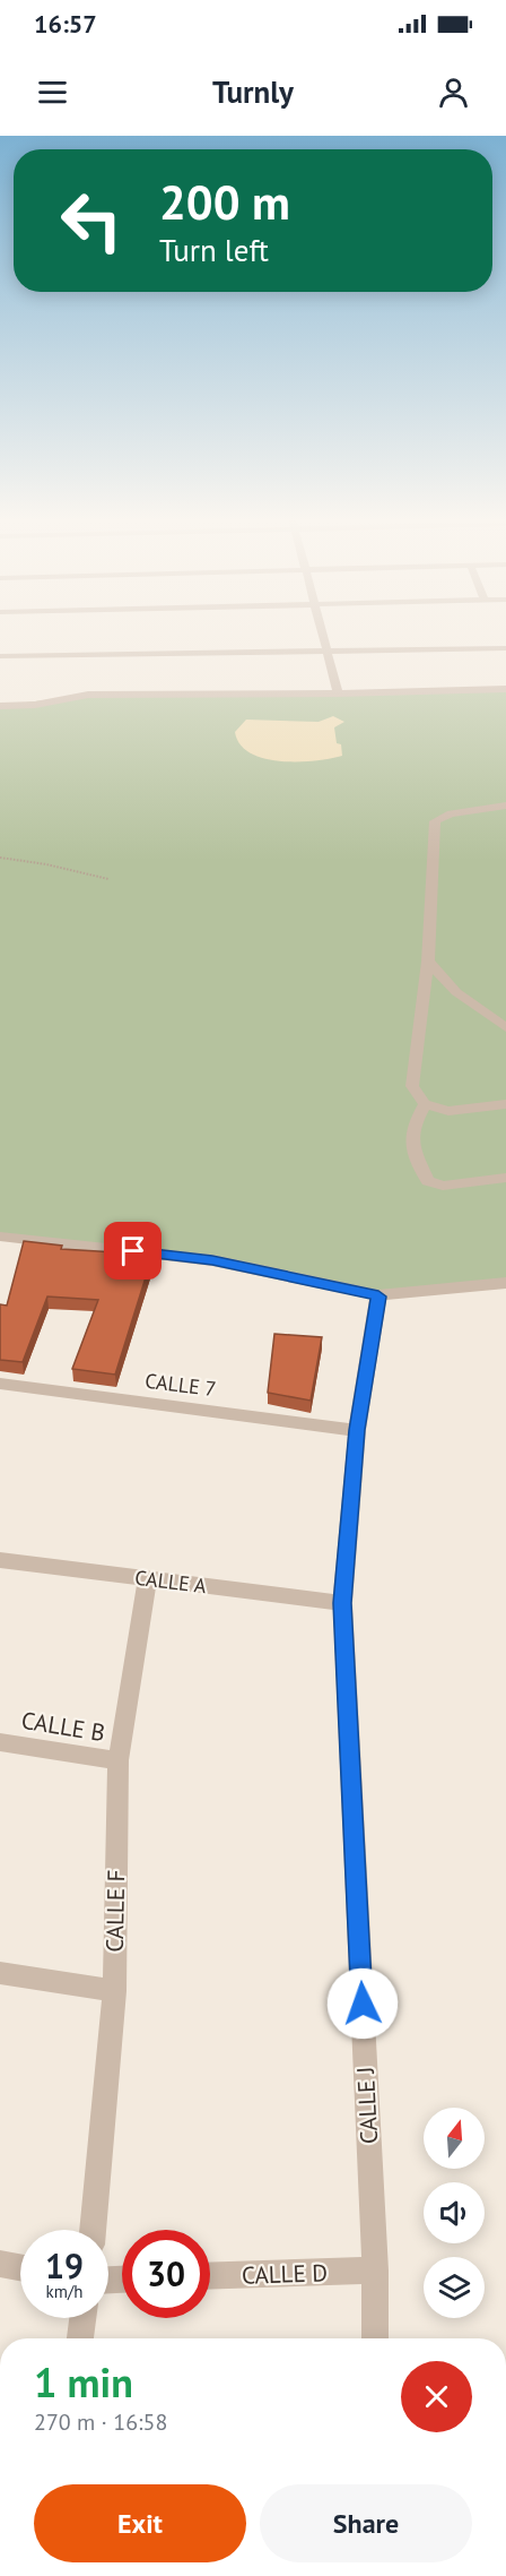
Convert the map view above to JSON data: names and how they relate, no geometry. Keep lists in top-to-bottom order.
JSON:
{
  "streets": {
    "street": [
      "CALLE 7",
      "CALLE A",
      "CALLE B",
      "CALLE F",
      "CALLE J",
      "CALLE D"
    ]
  },
  "crossings": [
    ["CALLE 7", "CALLE J"],
    ["CALLE A", "CALLE F"],
    ["CALLE A", "CALLE J"],
    ["CALLE B", "CALLE F"],
    ["CALLE J", "CALLE D"]
  ],
  "north": "top",
  "page": {
    "status": "16:57",
    "header": "Turnly",
    "turn": ["200 m", "Turn left"],
    "speed": "19 km/h",
    "limit": "30",
    "heading": ["1 min", "270 m · 16:58"],
    "buttons": ["Exit", "Share"]
  }
}
